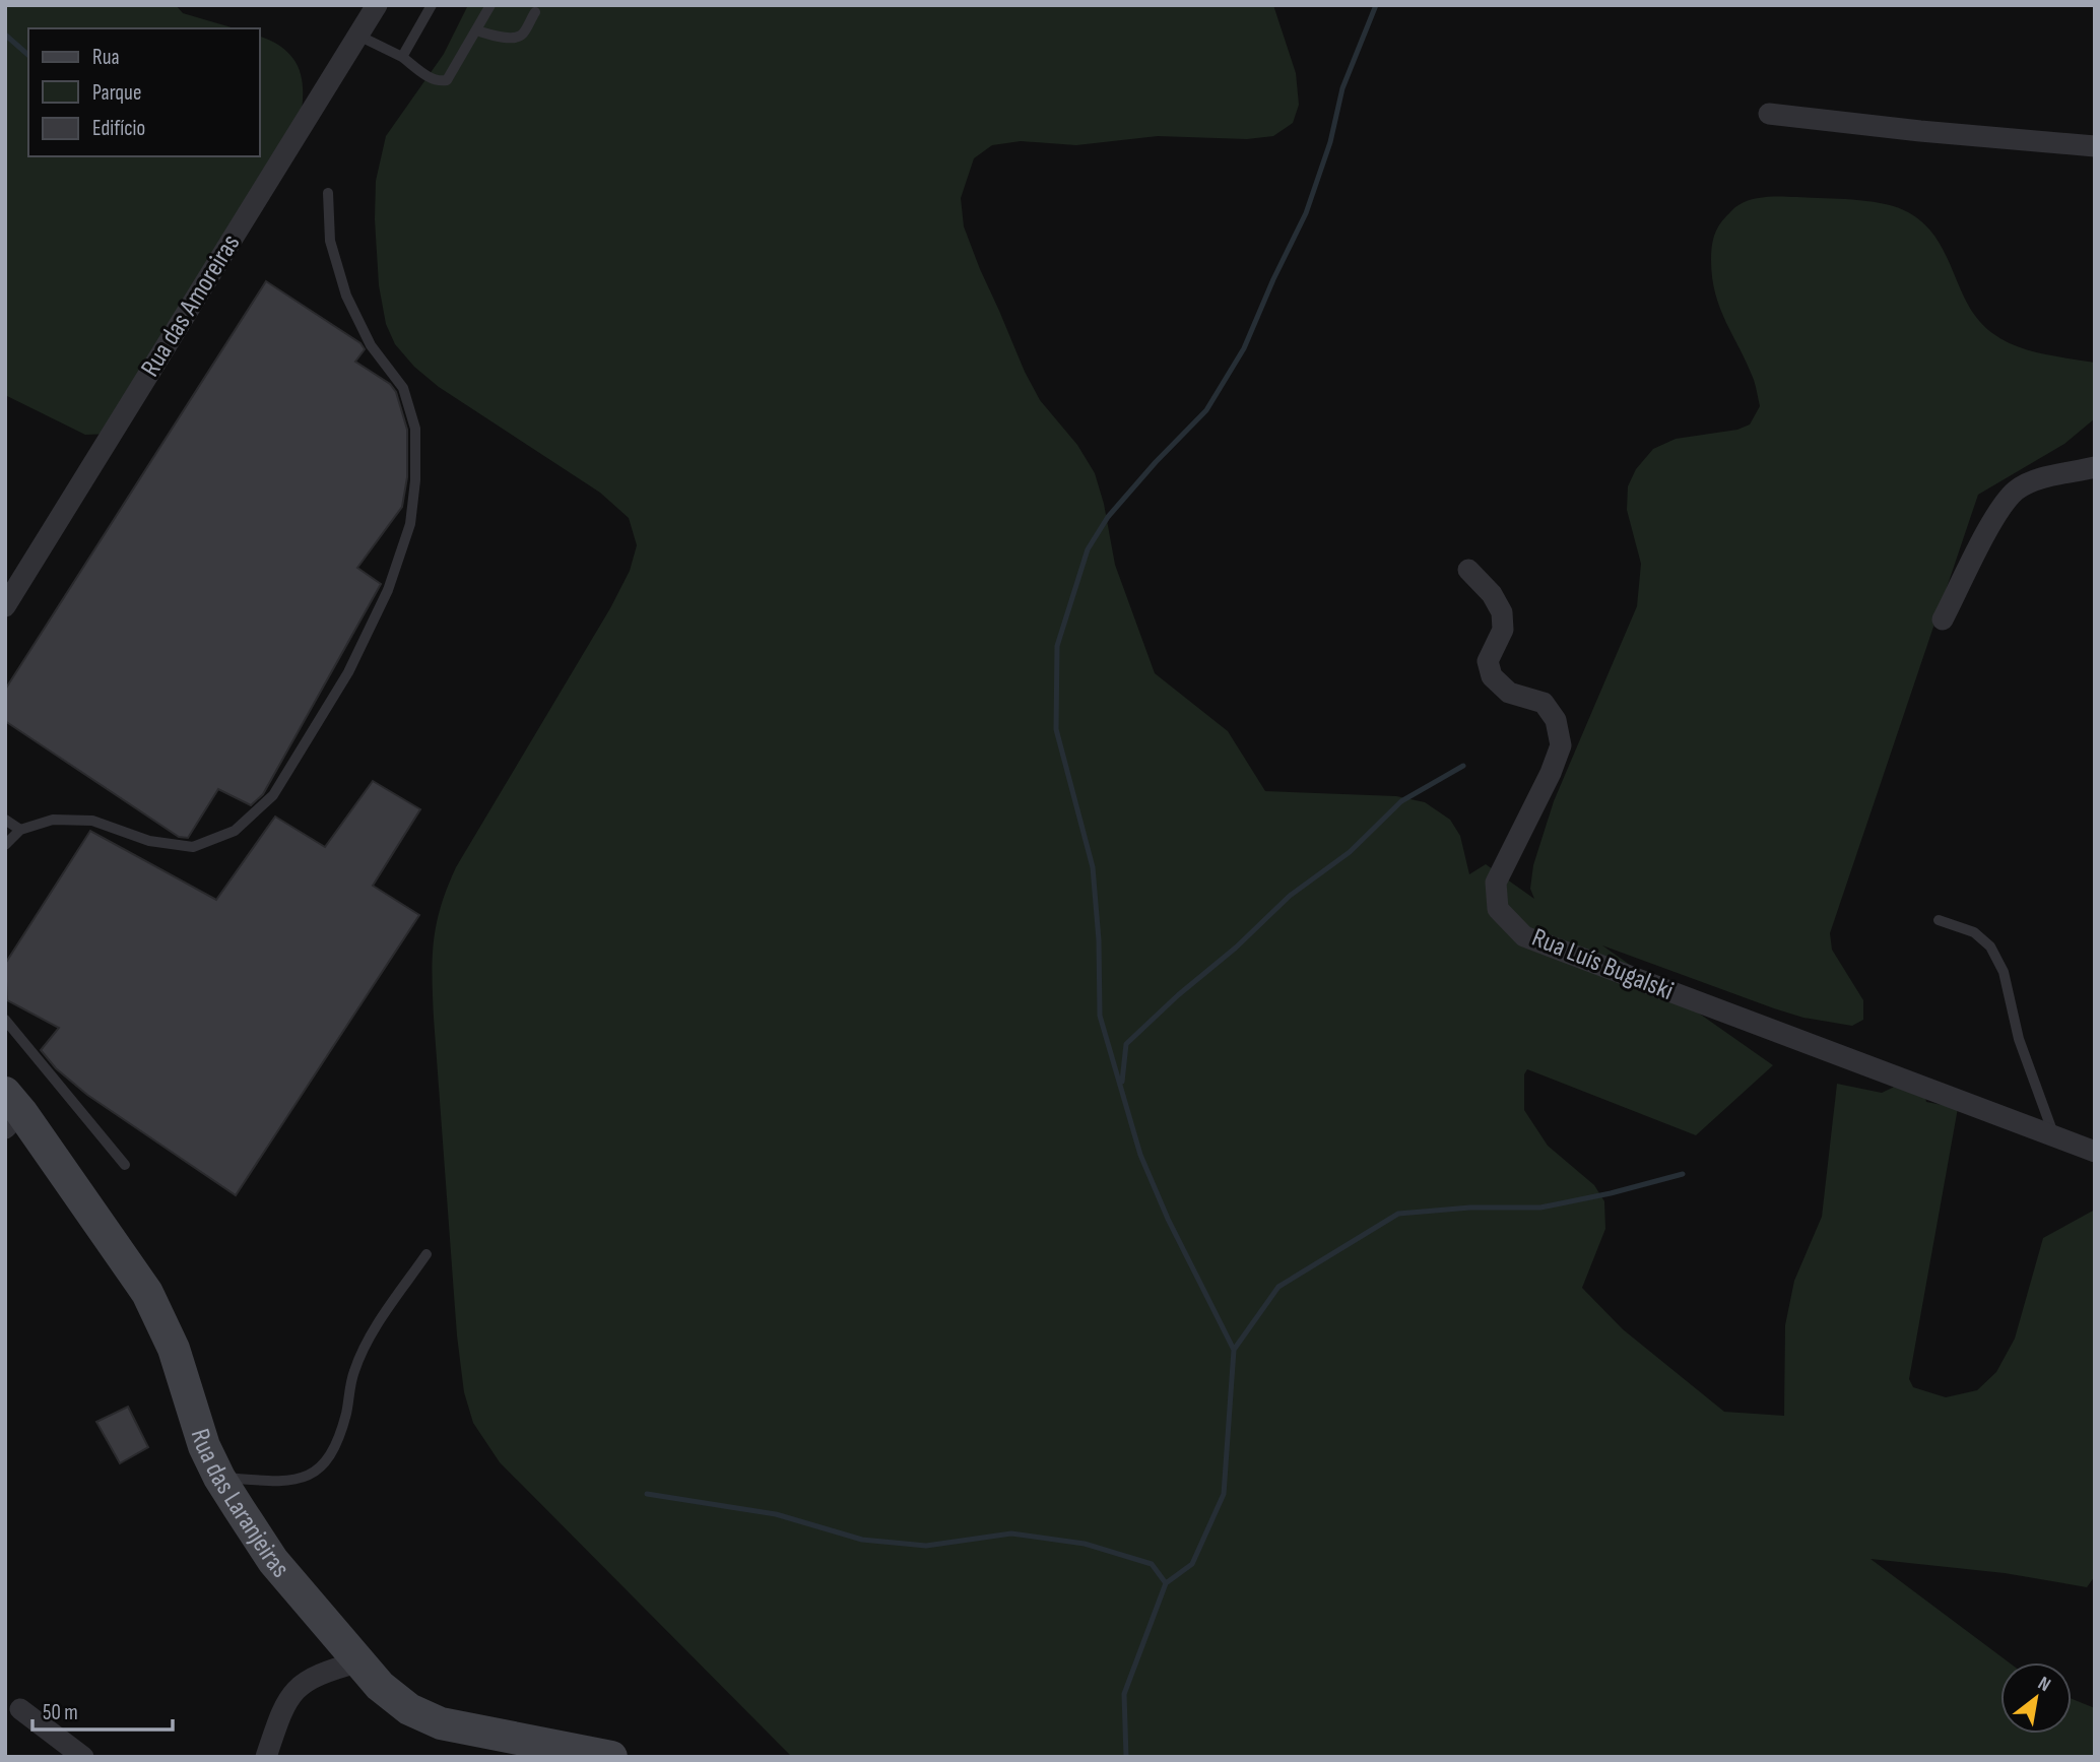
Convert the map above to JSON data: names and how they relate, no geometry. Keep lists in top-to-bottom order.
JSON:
{
  "streets": {
    "street": ["Rua das Amoreiras", "Rua Luís Bugalski", "Rua das Laranjeiras"]
  },
  "legend": ["Rua", "Parque", "Edifício"],
  "scale_bar": "50 m",
  "north": "top right"
}
